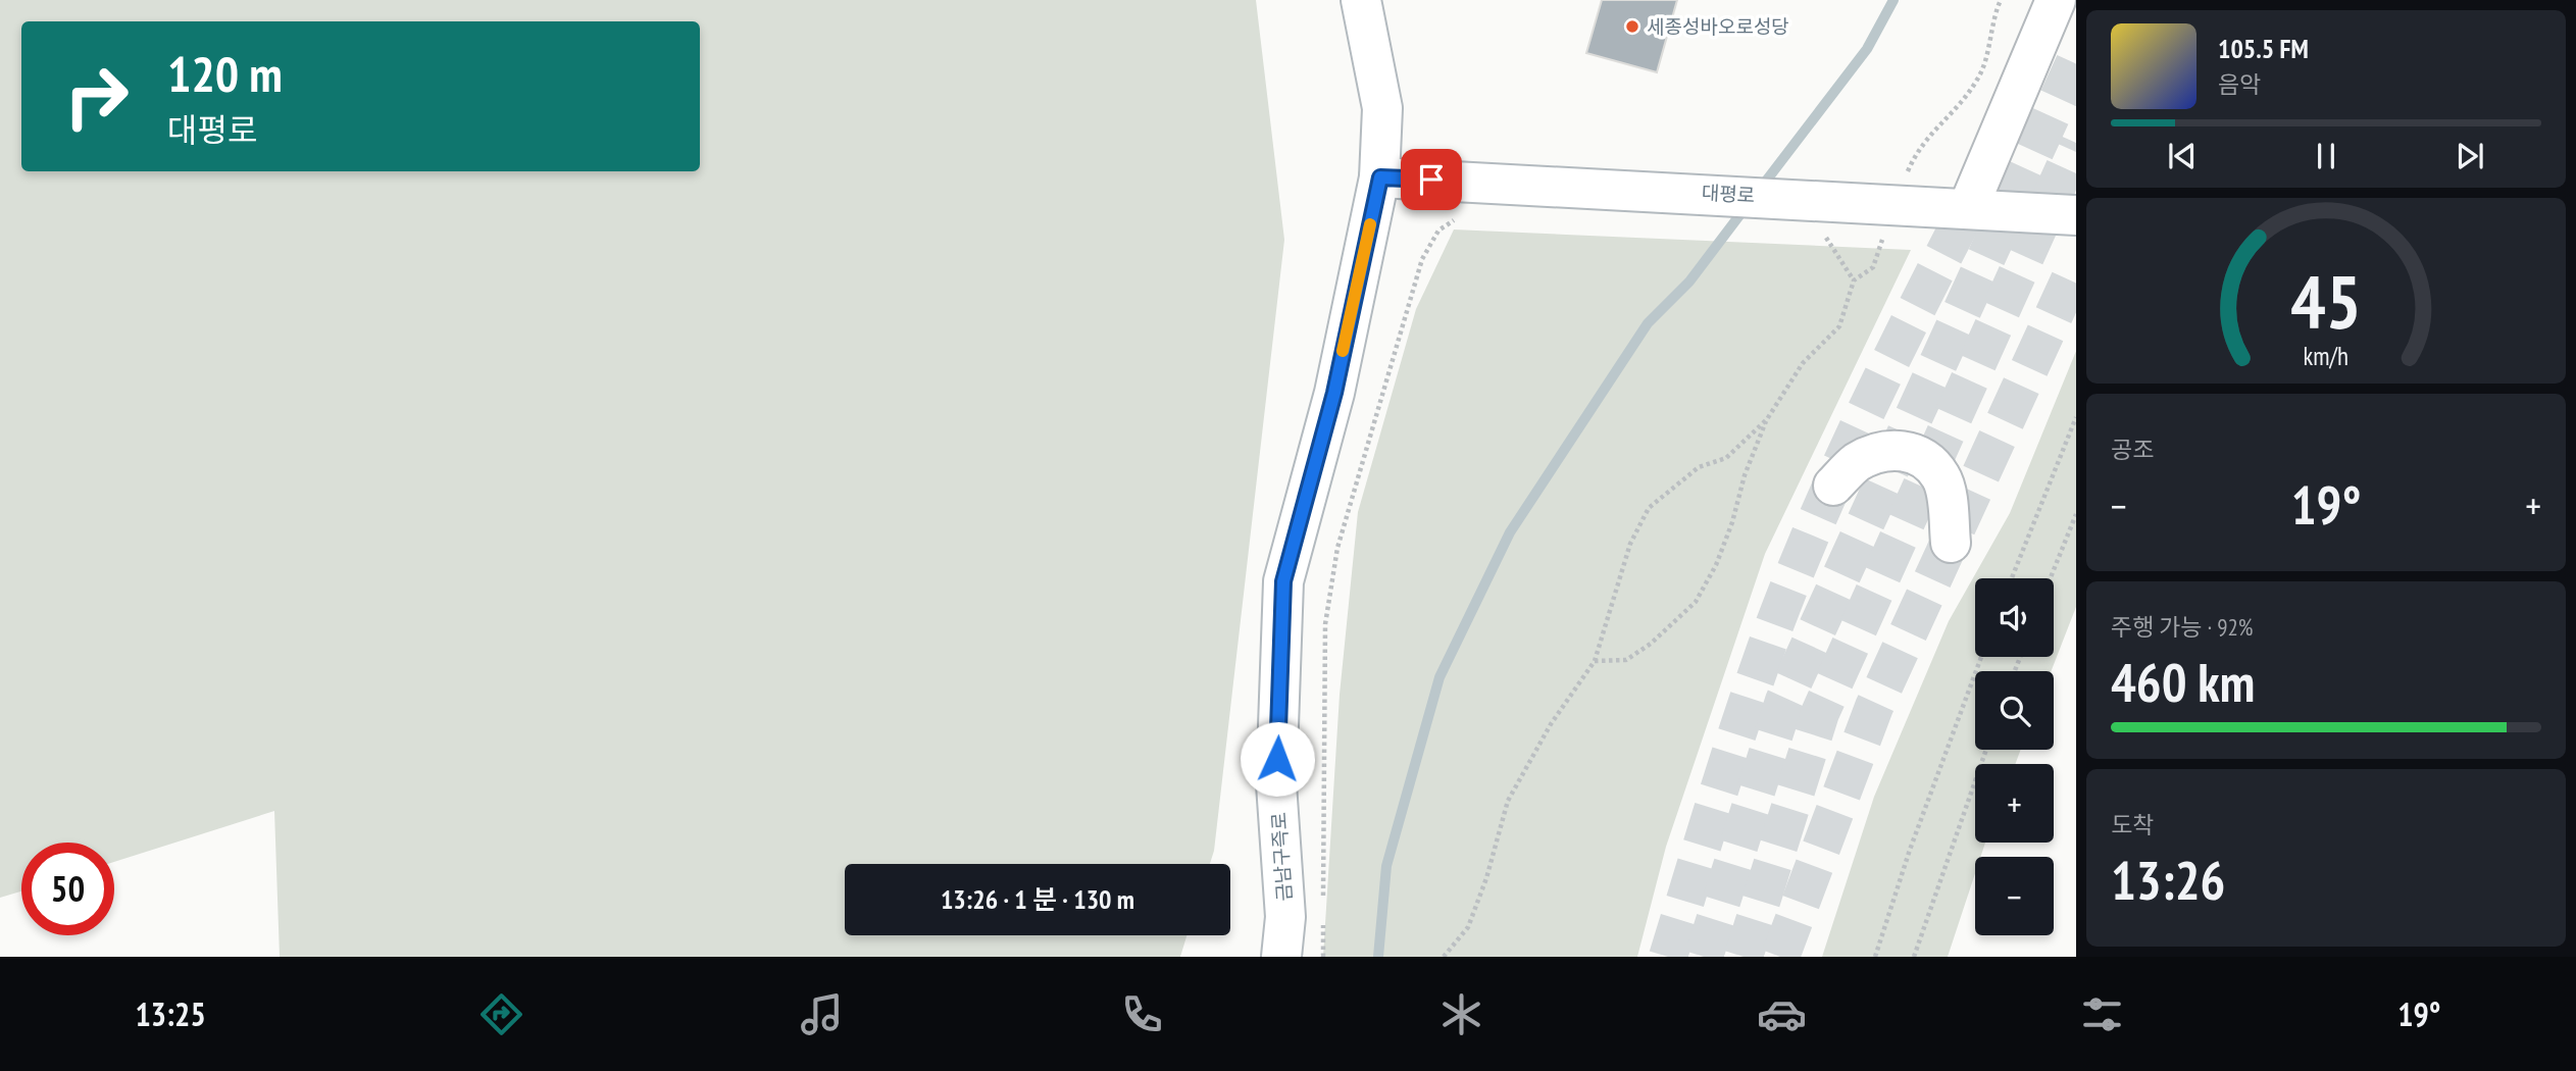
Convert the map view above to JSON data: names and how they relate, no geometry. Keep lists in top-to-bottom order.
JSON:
{
  "streets": {
    "main road": ["대평로", "금남구즉로"]
  },
  "crossings": [
    ["대평로", "금남구즉로"]
  ],
  "places": ["세종성바오로성당"],
  "page": {
    "turn": ["120 m", "대평로"],
    "song": ["105.5 FM", "음악"],
    "tile": [
      "공조",
      ["주행 가능 · 92%", "460 km"],
      ["도착", "13:26"]
    ],
    "heat": ["−", "19°", "+"],
    "map_buttons": ["+", "−"],
    "limit": "50",
    "trip": "13:26 · 1 분 · 130 m",
    "tabs": ["13:25", "19°"],
    "gauge": ["45", "km/h"]
  }
}
